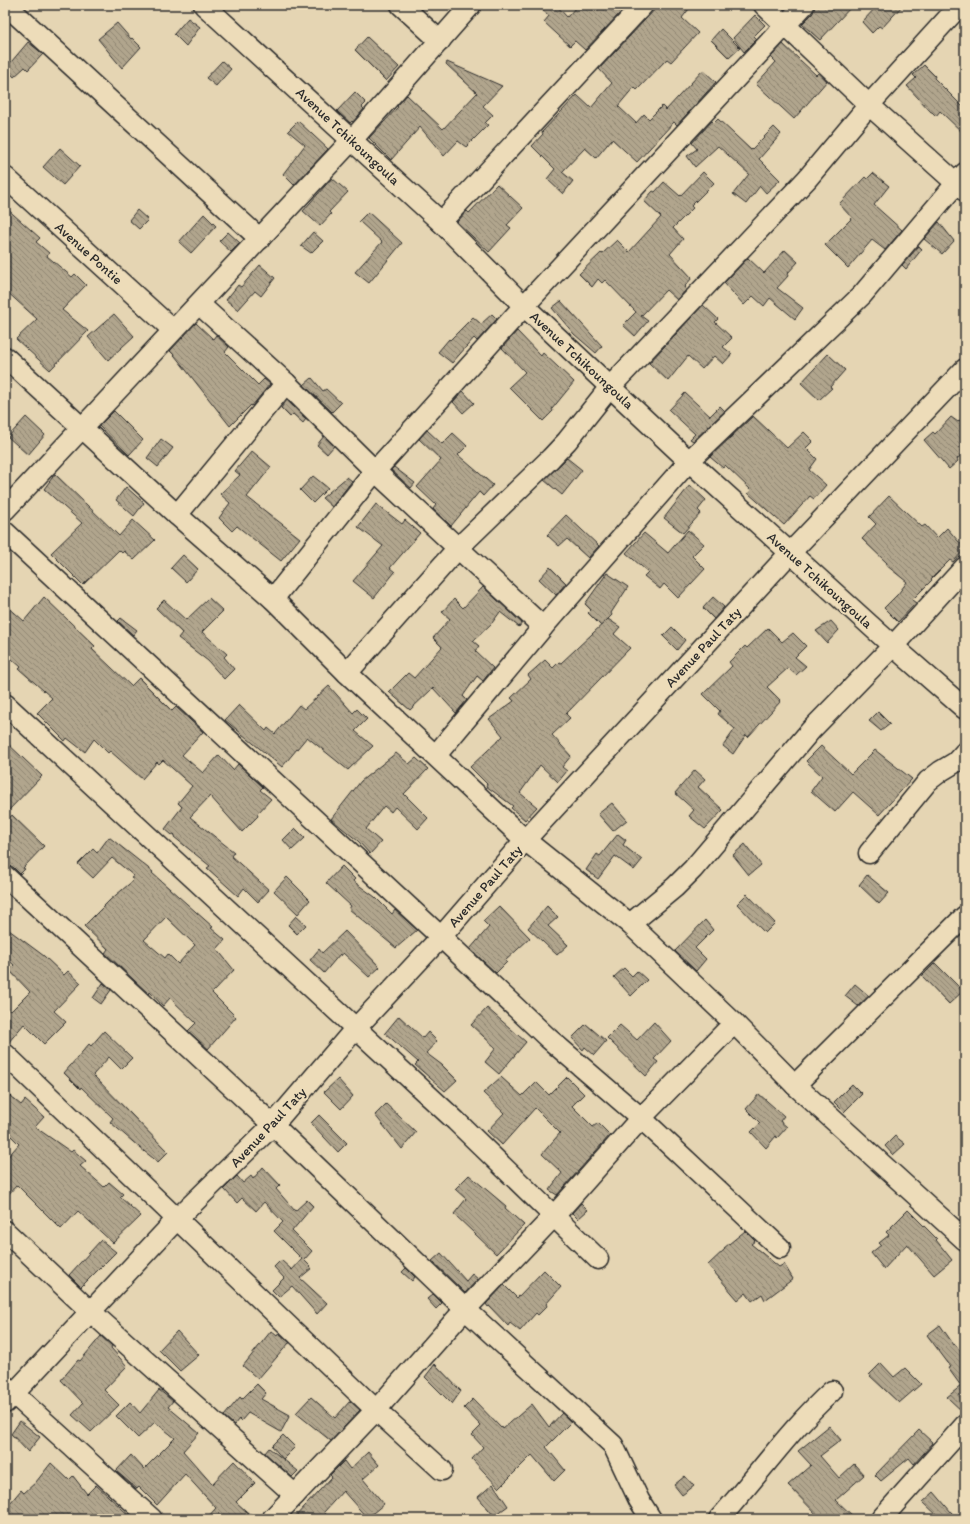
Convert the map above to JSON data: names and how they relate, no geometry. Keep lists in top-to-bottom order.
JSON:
{
  "streets": {
    "street": ["Avenue Tchikoungoula", "Avenue Pontie", "Avenue Paul Taty"]
  },
  "crossings": [
    ["Avenue Tchikoungoula", "Avenue Paul Taty"]
  ]
}
